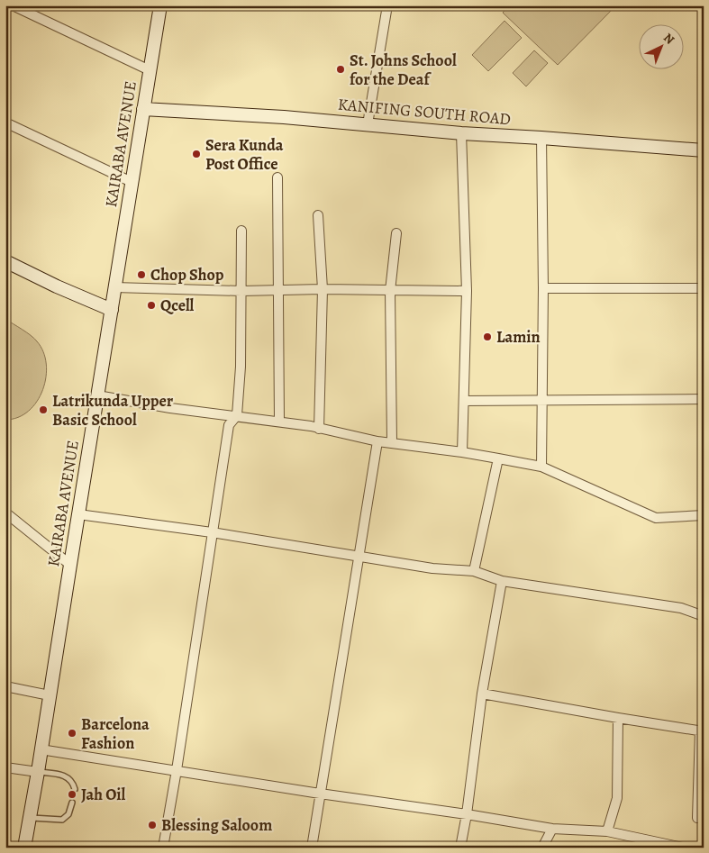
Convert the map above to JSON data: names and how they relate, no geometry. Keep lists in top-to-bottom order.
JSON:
{
  "streets": {
    "street": ["KANIFING SOUTH ROAD", "KAIRABA AVENUE"]
  },
  "crossings": [
    ["KANIFING SOUTH ROAD", "KAIRABA AVENUE"]
  ],
  "places": [
    "St. Johns School for the Deaf",
    "Sera Kunda Post Office",
    "Chop Shop",
    "Qcell",
    "Lamin",
    "Latrikunda Upper Basic School",
    "Barcelona Fashion",
    "Jah Oil",
    "Blessing Saloom"
  ],
  "north": "top right"
}
